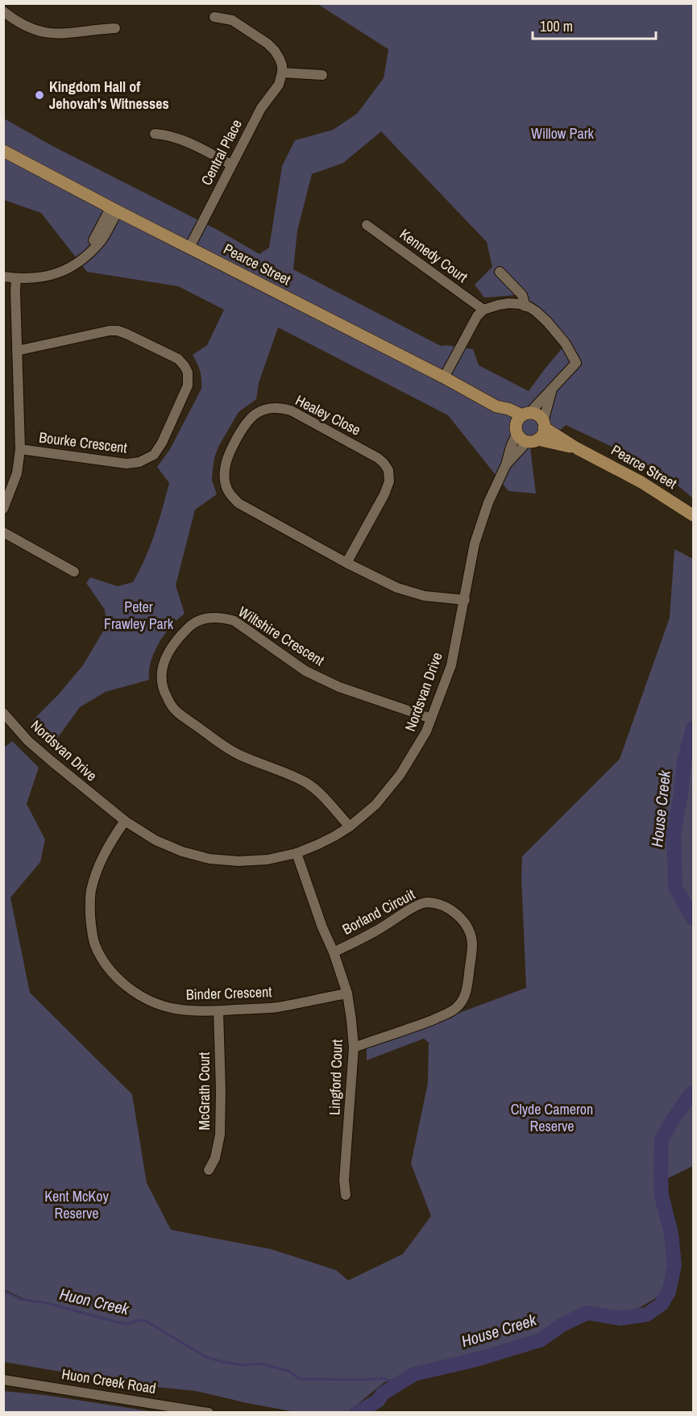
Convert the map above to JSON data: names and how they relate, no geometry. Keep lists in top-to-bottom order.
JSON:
{
  "streets": {
    "main road": ["Pearce Street"],
    "street": [
      "Central Place",
      "Kennedy Court",
      "Healey Close",
      "Bourke Crescent",
      "Wiltshire Crescent",
      "Nordsvan Drive",
      "Borland Circuit",
      "Binder Crescent",
      "Lingford Court",
      "McGrath Court",
      "Huon Creek Road"
    ]
  },
  "crossings": [
    ["Central Place", "Pearce Street"],
    ["Kennedy Court", "Pearce Street"],
    ["Pearce Street", "Nordsvan Drive"],
    ["Healey Close", "Nordsvan Drive"],
    ["Wiltshire Crescent", "Nordsvan Drive"],
    ["Nordsvan Drive", "Binder Crescent"],
    ["Nordsvan Drive", "Lingford Court"],
    ["Borland Circuit", "Lingford Court"],
    ["Binder Crescent", "Lingford Court"],
    ["Binder Crescent", "McGrath Court"]
  ],
  "water": ["House Creek", "Huon Creek"],
  "parks": [
    "Willow Park",
    "Peter Frawley Park",
    "Clyde Cameron Reserve",
    "Kent McKoy Reserve"
  ],
  "places": ["Kingdom Hall of Jehovah's Witnesses"],
  "scale_bar": "100 m"
}
